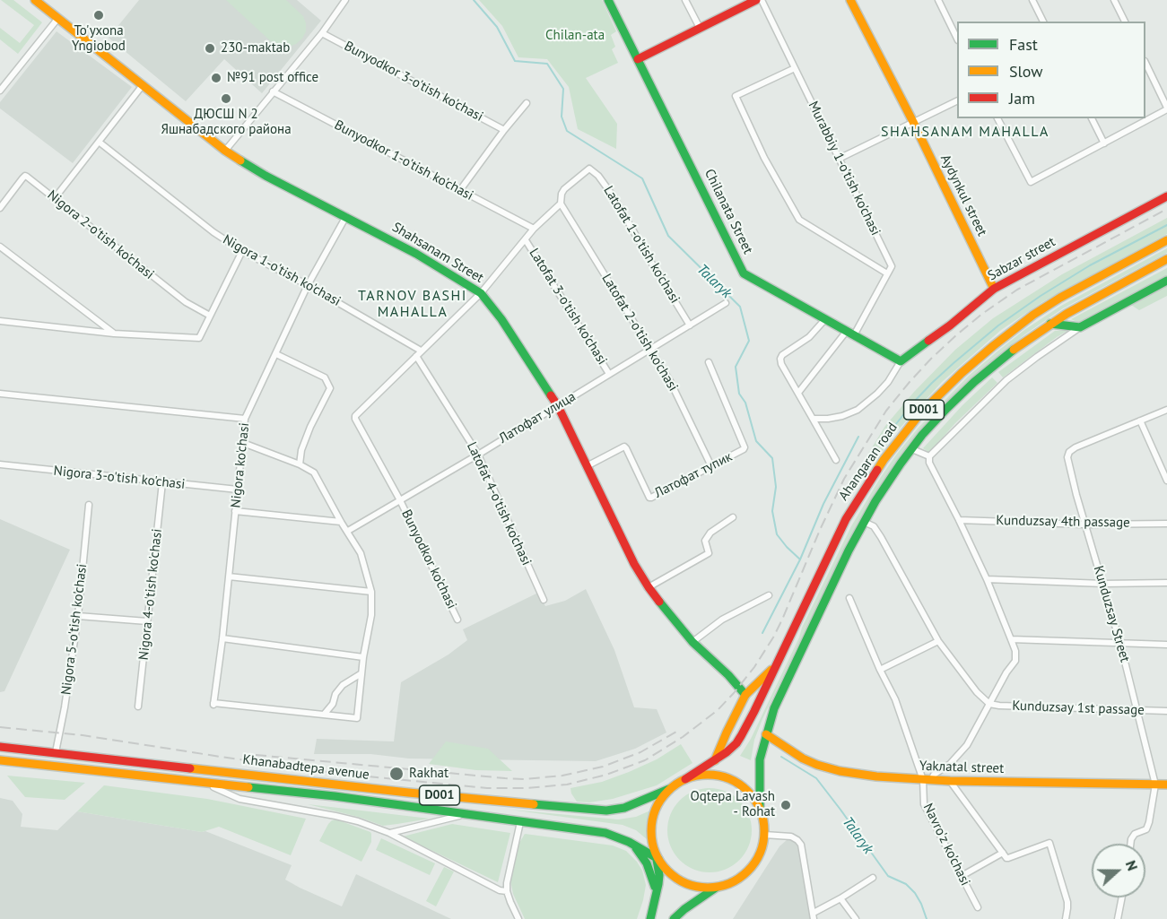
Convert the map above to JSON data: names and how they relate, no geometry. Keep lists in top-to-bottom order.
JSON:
{
  "streets": {
    "main road": [
      "Aydynkul street",
      "Chilanata Street",
      "Shahsanam Street",
      "Sabzar street",
      "D001",
      "Ahangaran road",
      "Khanabadtepa avenue",
      "Yakлatal street"
    ],
    "street": [
      "Bunyodkor 3-o'tish ko'chasi",
      "Bunyodkor 1-o'tish ko'chasi",
      "Murabbiy 1-o'tish ko'chasi",
      "Nigora 2-o'tish ko'chasi",
      "Latofat 1-o'tish ko'chasi",
      "Nigora 1-o'tish ko'chasi",
      "Latofat 3-o'tish ko'chasi",
      "Latofat 2-o'tish ko'chasi",
      "Латофат улица",
      "Nigora ko'chasi",
      "Латофат тупик",
      "Nigora 3-o'tish ko'chasi",
      "Latofat 4-o'tish ko'chasi",
      "Kunduzsay 4th passage",
      "Bunyodkor ko'chasi",
      "Nigora 4-o'tish ko'chasi",
      "Kunduzsay Street",
      "Nigora 5-o'tish ko'chasi",
      "Kunduzsay 1st passage",
      "Navro'z ko'chasi"
    ]
  },
  "crossings": [
    ["Aydynkul street", "Sabzar street"],
    ["Chilanata Street", "Sabzar street"],
    ["Latofat 1-o'tish ko'chasi", "Latofat 2-o'tish ko'chasi"],
    ["Latofat 1-o'tish ko'chasi", "Латофат улица"],
    ["Shahsanam Street", "Латофат улица"],
    ["Shahsanam Street", "Nigora ko'chasi"],
    ["Shahsanam Street", "Латофат тупик"],
    ["Nigora 1-o'tish ko'chasi", "Nigora ko'chasi"],
    ["Latofat 3-o'tish ko'chasi", "Латофат улица"],
    ["Latofat 2-o'tish ko'chasi", "Латофат улица"],
    ["Latofat 2-o'tish ko'chasi", "Латофат тупик"],
    ["D001", "Ahangaran road"],
    ["D001", "Khanabadtepa avenue"],
    ["Латофат улица", "Latofat 4-o'tish ko'chasi"],
    ["Латофат улица", "Bunyodkor ko'chasi"],
    ["Ahangaran road", "Khanabadtepa avenue"],
    ["Ahangaran road", "Yakлatal street"],
    ["Nigora ko'chasi", "Nigora 3-o'tish ko'chasi"],
    ["Nigora 3-o'tish ko'chasi", "Nigora 4-o'tish ko'chasi"],
    ["Latofat 4-o'tish ko'chasi", "Bunyodkor ko'chasi"],
    ["Kunduzsay 4th passage", "Kunduzsay Street"],
    ["Kunduzsay Street", "Kunduzsay 1st passage"],
    ["Kunduzsay Street", "Yakлatal street"],
    ["Nigora 5-o'tish ko'chasi", "Khanabadtepa avenue"],
    ["Yakлatal street", "Navro'z ko'chasi"]
  ],
  "districts": ["SHAHSANAM MAHALLA", "TARNOV BASHI MAHALLA"],
  "water": ["Talaryk"],
  "parks": ["Chilan-ata"],
  "places": [
    "To'yxona Yngiobod",
    "230-maktab",
    "№91 post office",
    "ДЮСШ N 2 Яшнабадского района",
    "Rakhat",
    "Oqtepa Lavash - Rohat"
  ],
  "legend": ["Fast", "Slow", "Jam"],
  "north": "right"
}
